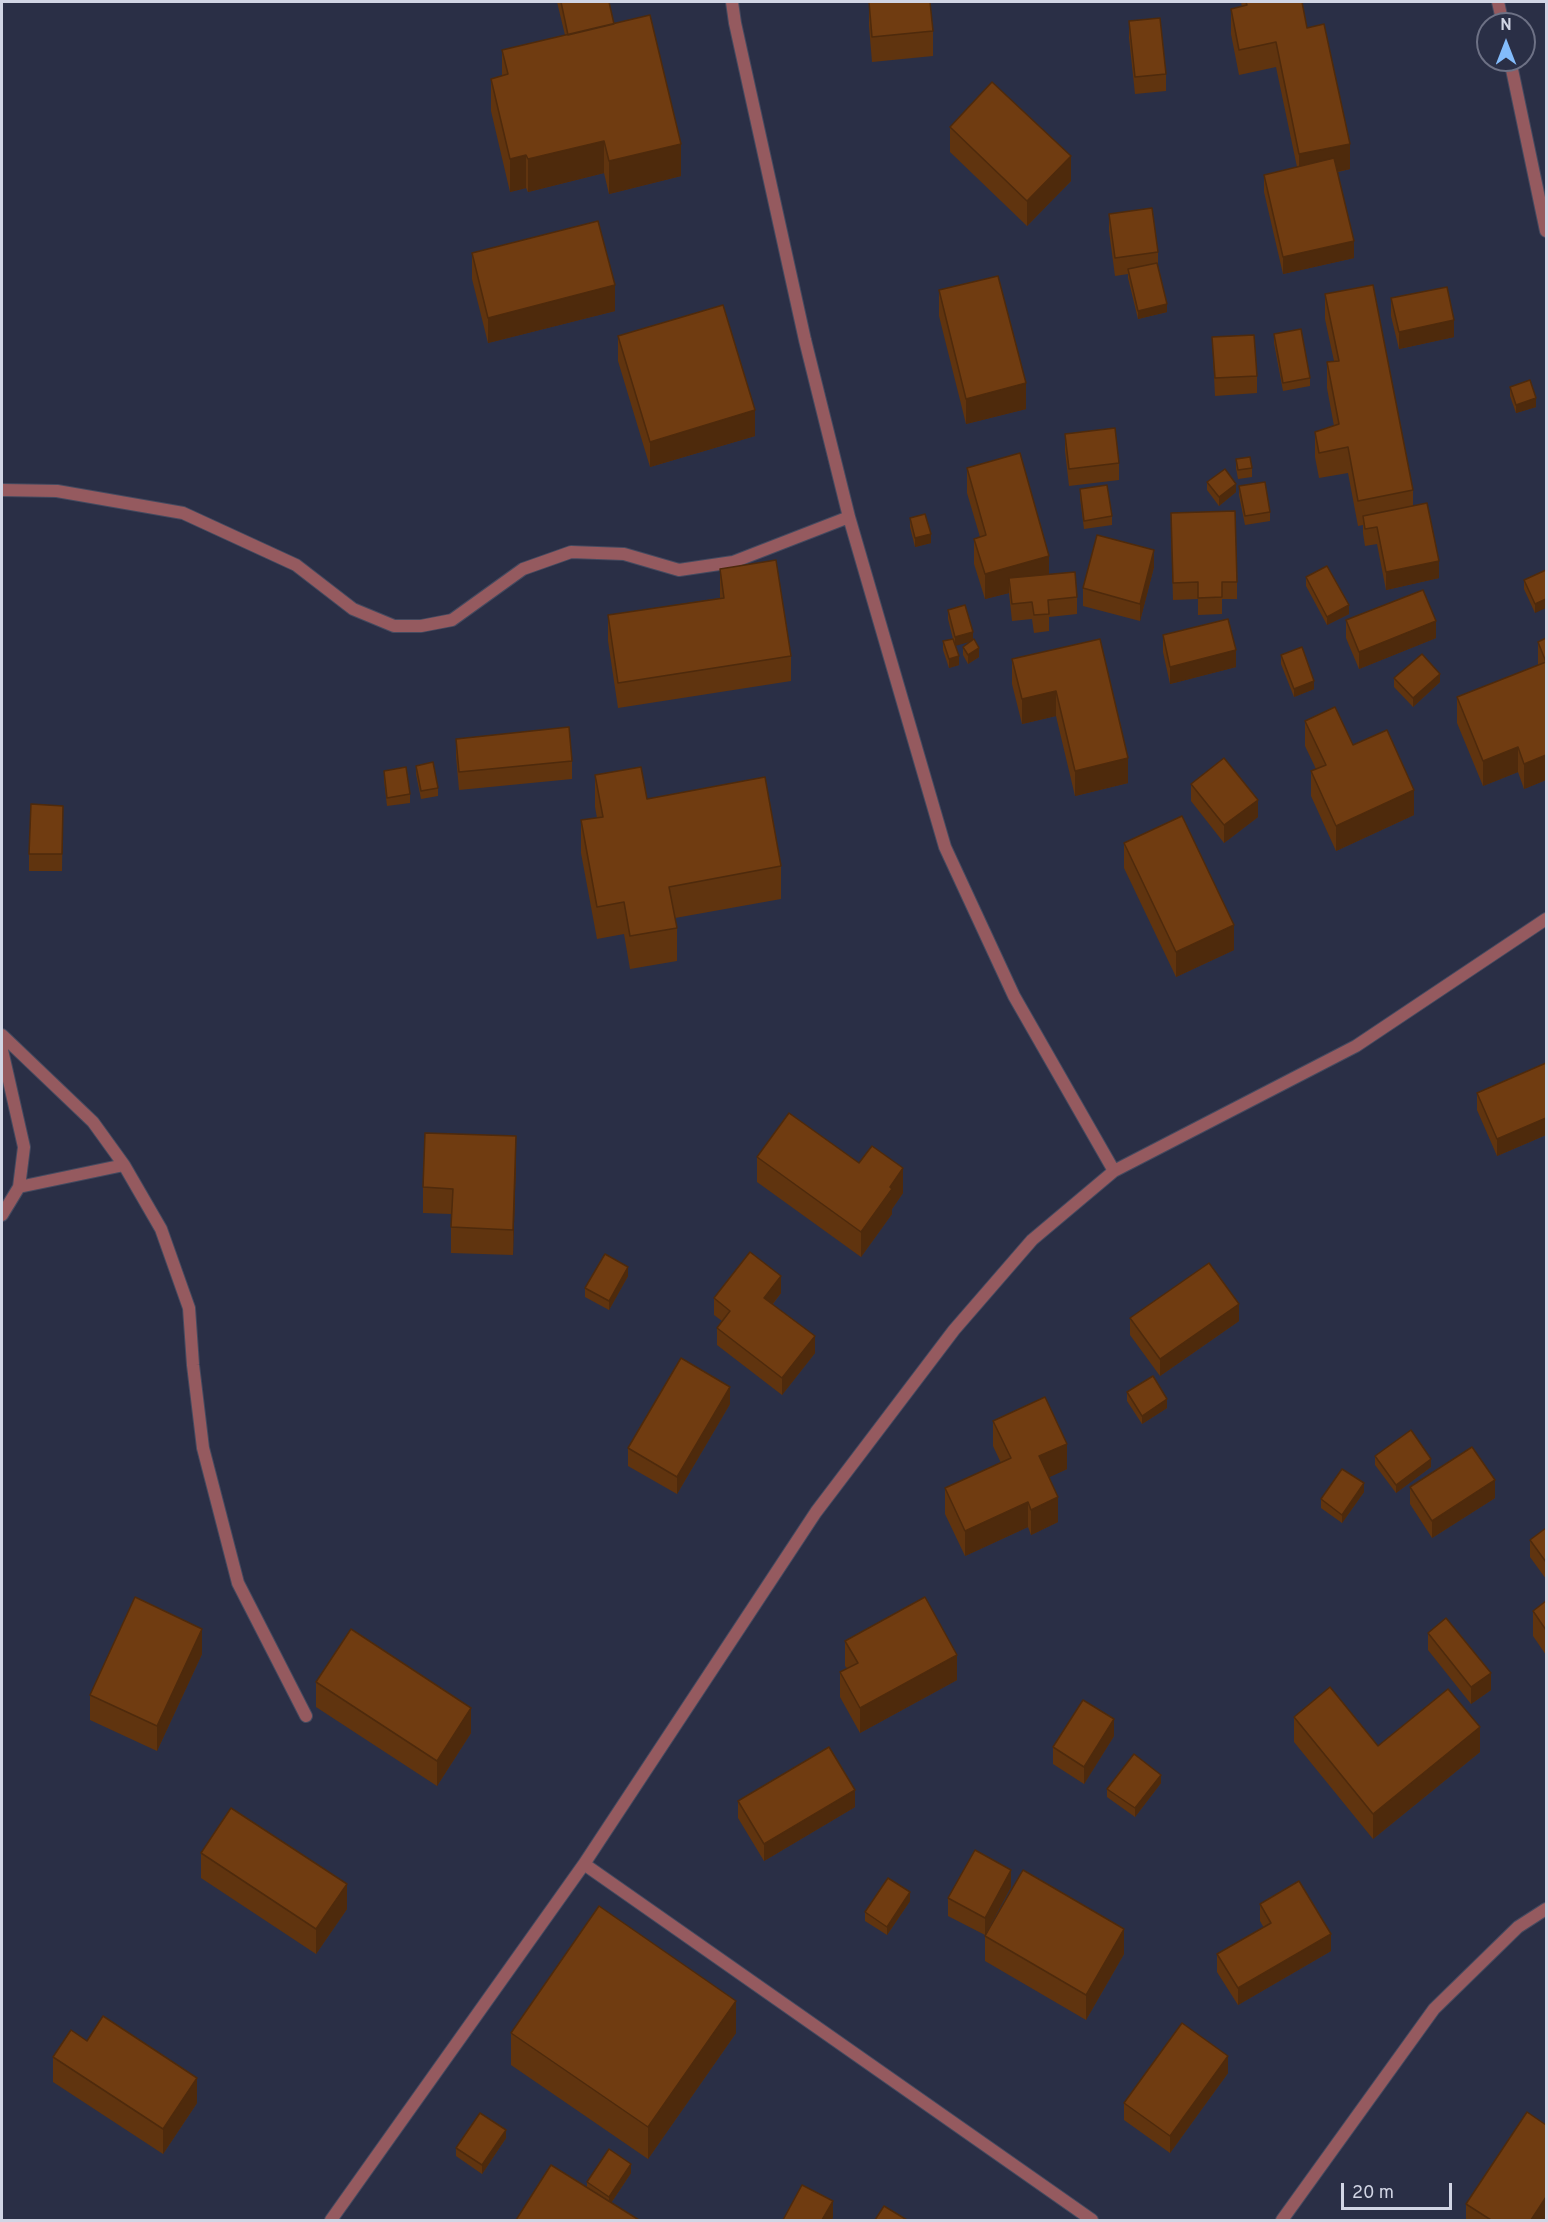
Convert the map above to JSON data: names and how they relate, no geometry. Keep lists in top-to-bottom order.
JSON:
{
  "scale_bar": "20 m",
  "north": "top"
}
